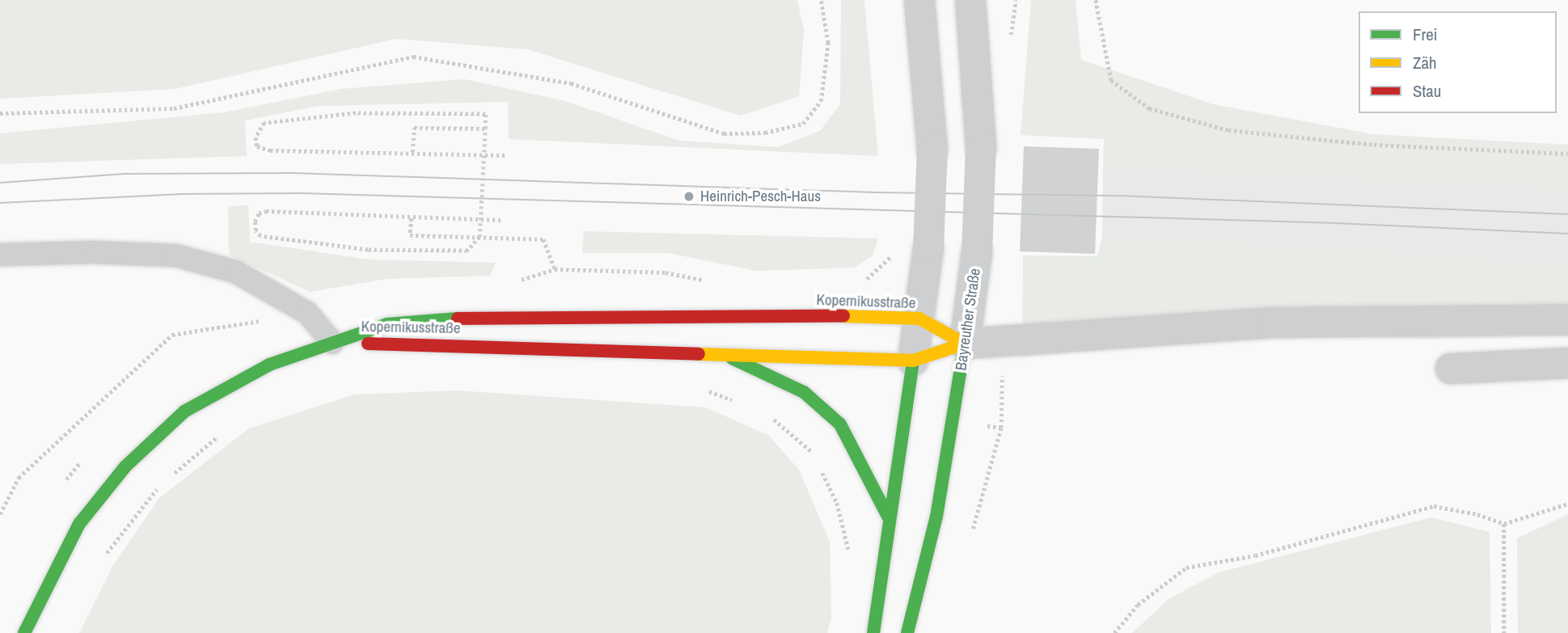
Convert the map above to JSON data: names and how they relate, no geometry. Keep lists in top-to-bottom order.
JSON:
{
  "streets": {
    "street": ["Kopernikusstraße", "Bayreuther Straße"]
  },
  "crossings": [
    ["Kopernikusstraße", "Bayreuther Straße"]
  ],
  "places": ["Heinrich-Pesch-Haus"],
  "legend": ["Frei", "Zäh", "Stau"]
}
